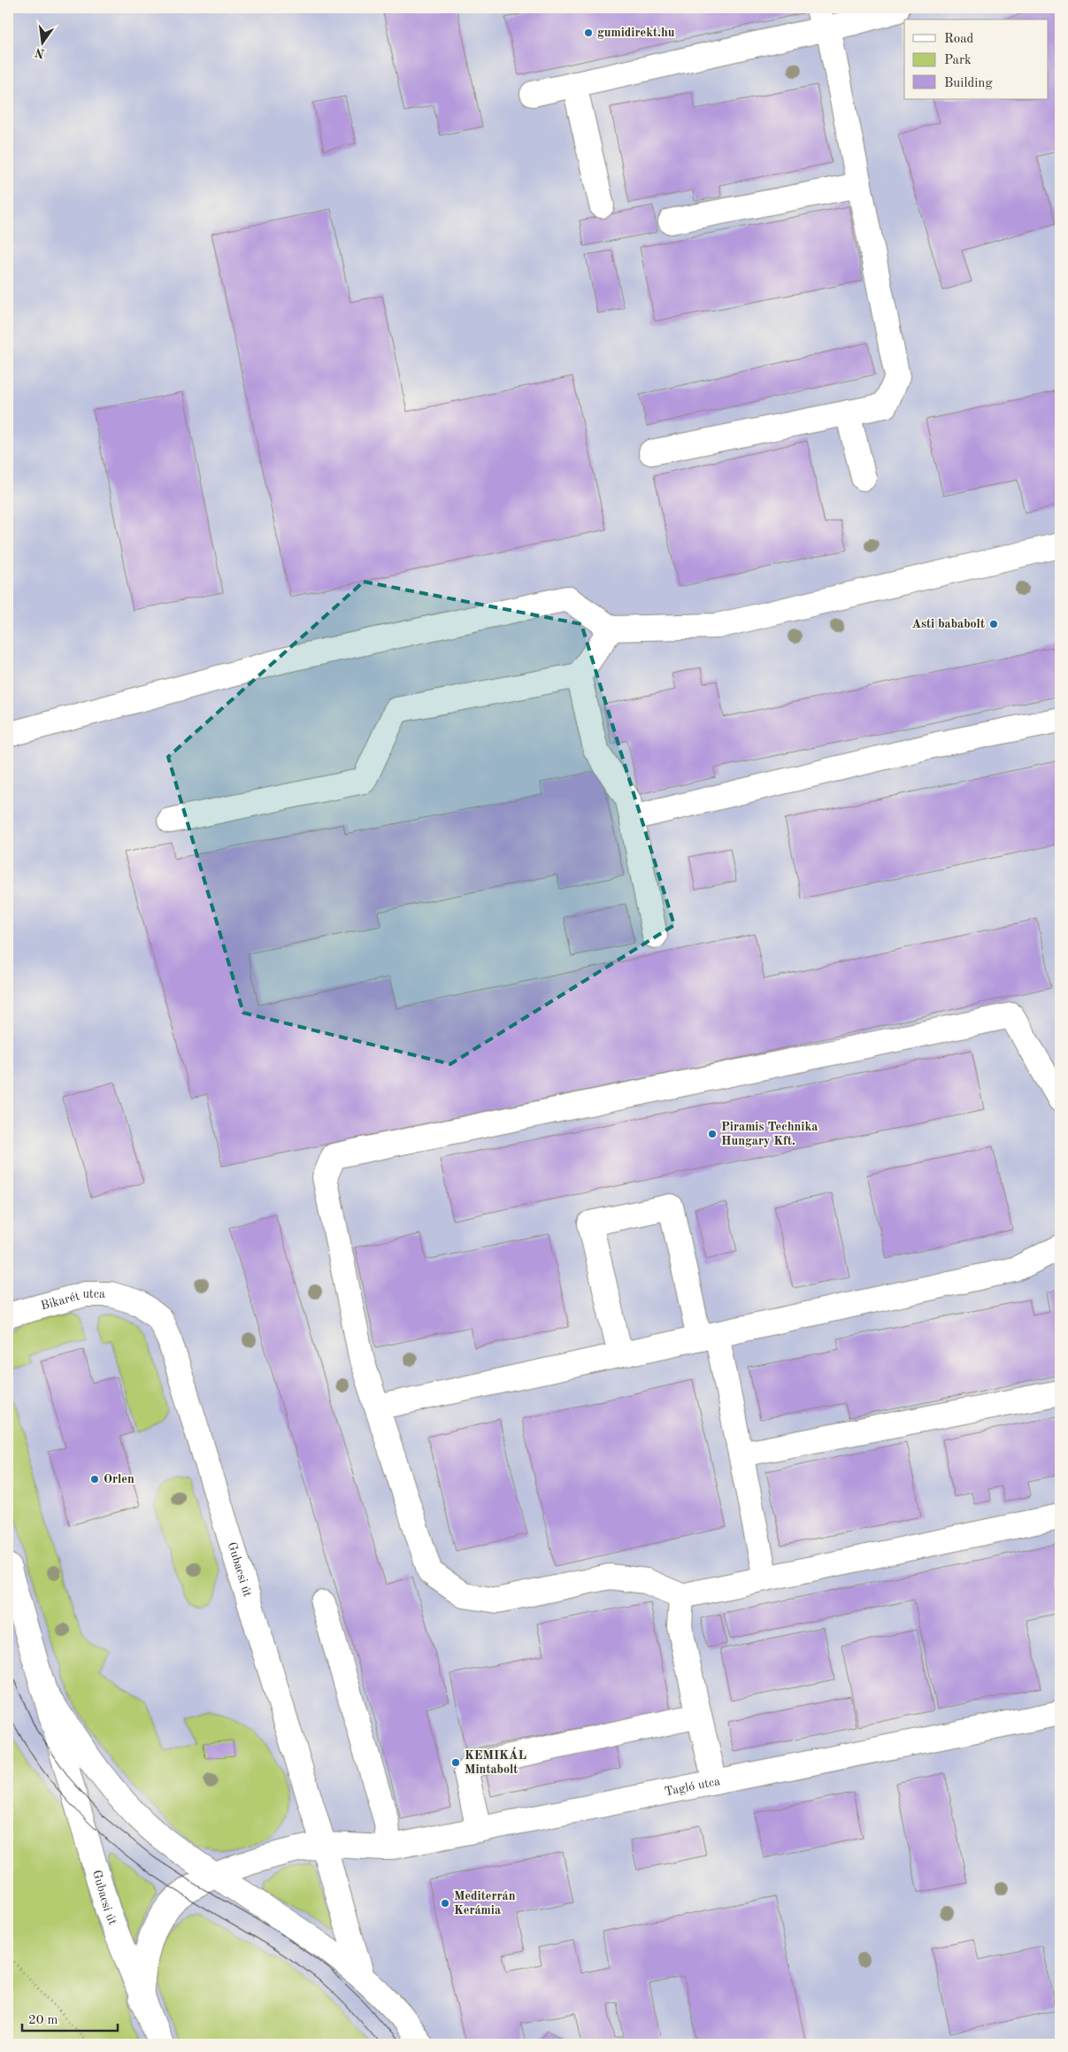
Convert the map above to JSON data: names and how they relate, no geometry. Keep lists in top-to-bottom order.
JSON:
{
  "streets": {
    "street": ["Bikarét utca", "Gubacsi út", "Tagló utca"]
  },
  "crossings": [
    ["Bikarét utca", "Gubacsi út"],
    ["Gubacsi út", "Tagló utca"]
  ],
  "places": [
    "gumidirekt.hu",
    "Asti bababolt",
    "Piramis Technika Hungary Kft.",
    "Orlen",
    "KEMIKÁL Mintabolt",
    "Mediterrán Kerámia"
  ],
  "legend": ["Road", "Park", "Building"],
  "scale_bar": "20 m",
  "north": "bottom"
}
